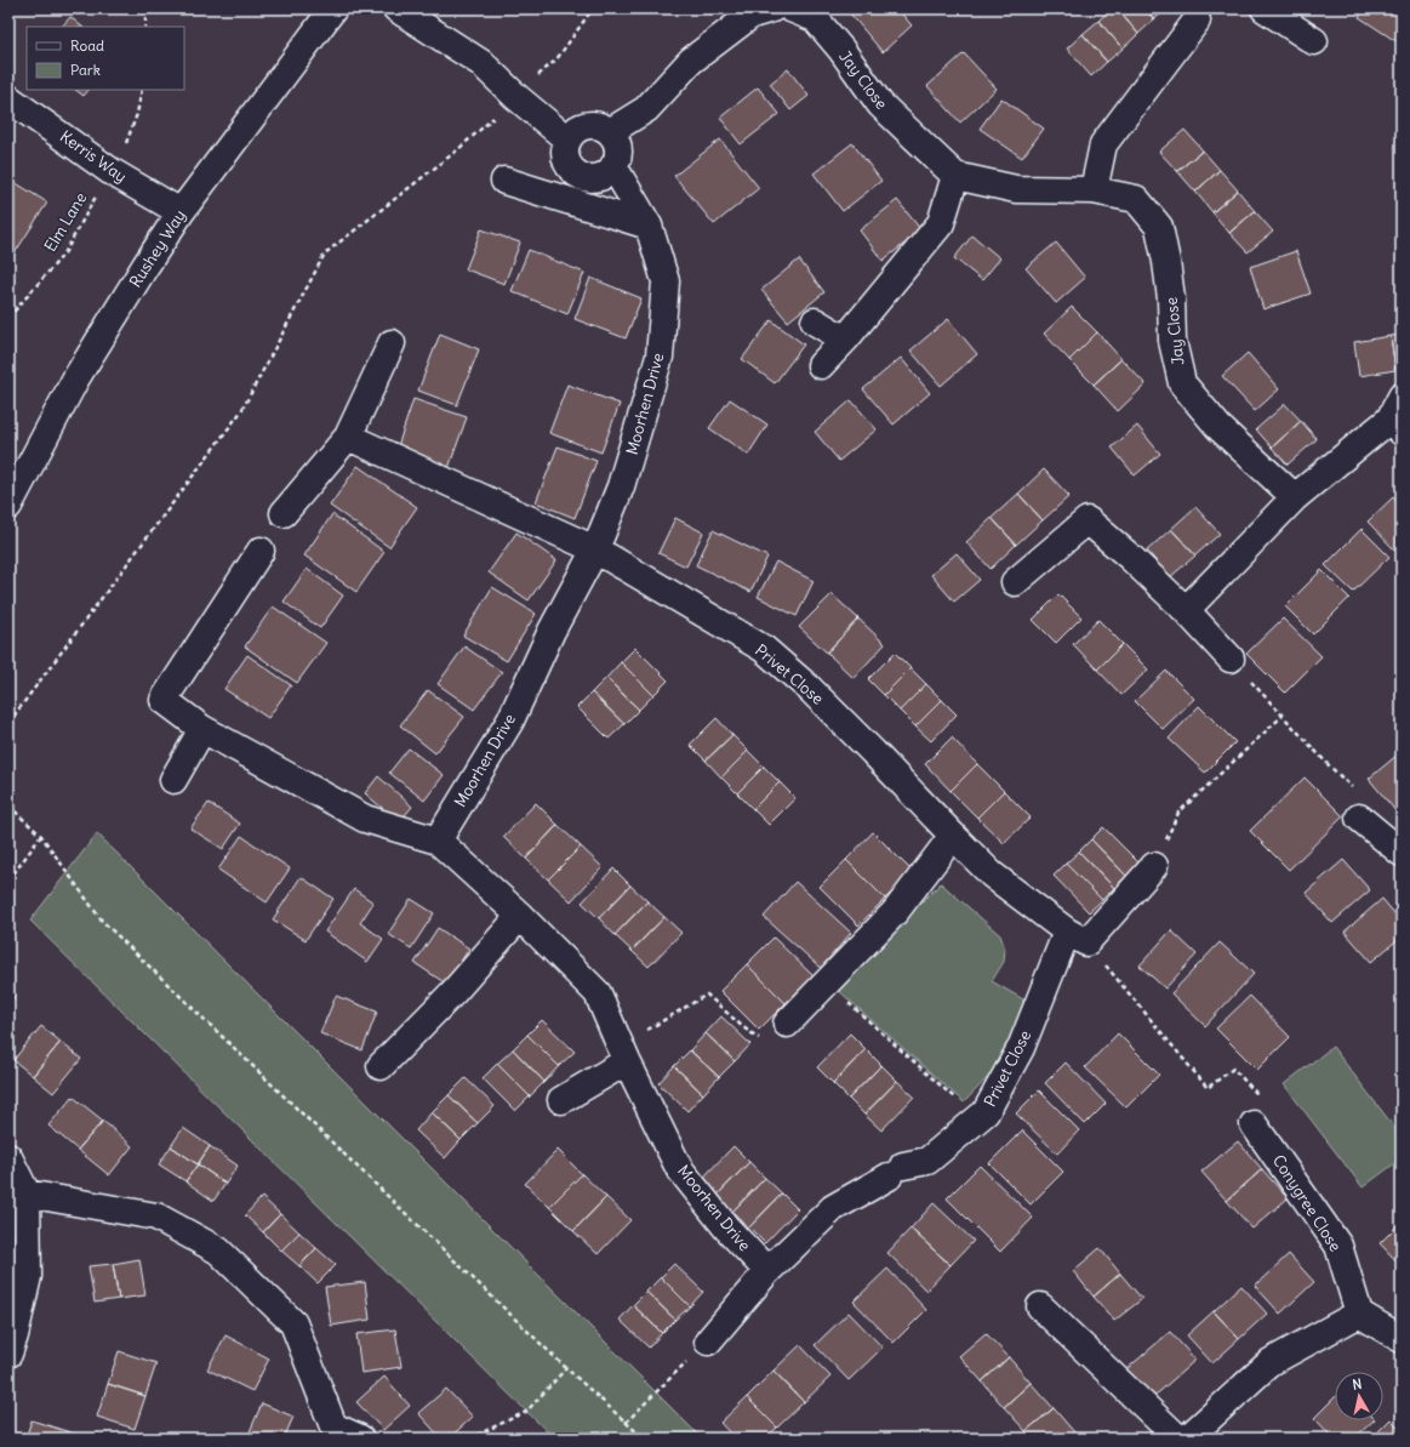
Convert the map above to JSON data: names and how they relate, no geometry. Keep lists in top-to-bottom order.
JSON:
{
  "streets": {
    "street": [
      "Jay Close",
      "Kerris Way",
      "Rushey Way",
      "Moorhen Drive",
      "Privet Close",
      "Conygree Close"
    ],
    "path": ["Elm Lane"]
  },
  "crossings": [
    ["Kerris Way", "Rushey Way"],
    ["Moorhen Drive", "Privet Close"]
  ],
  "legend": ["Road", "Park"],
  "north": "top"
}
